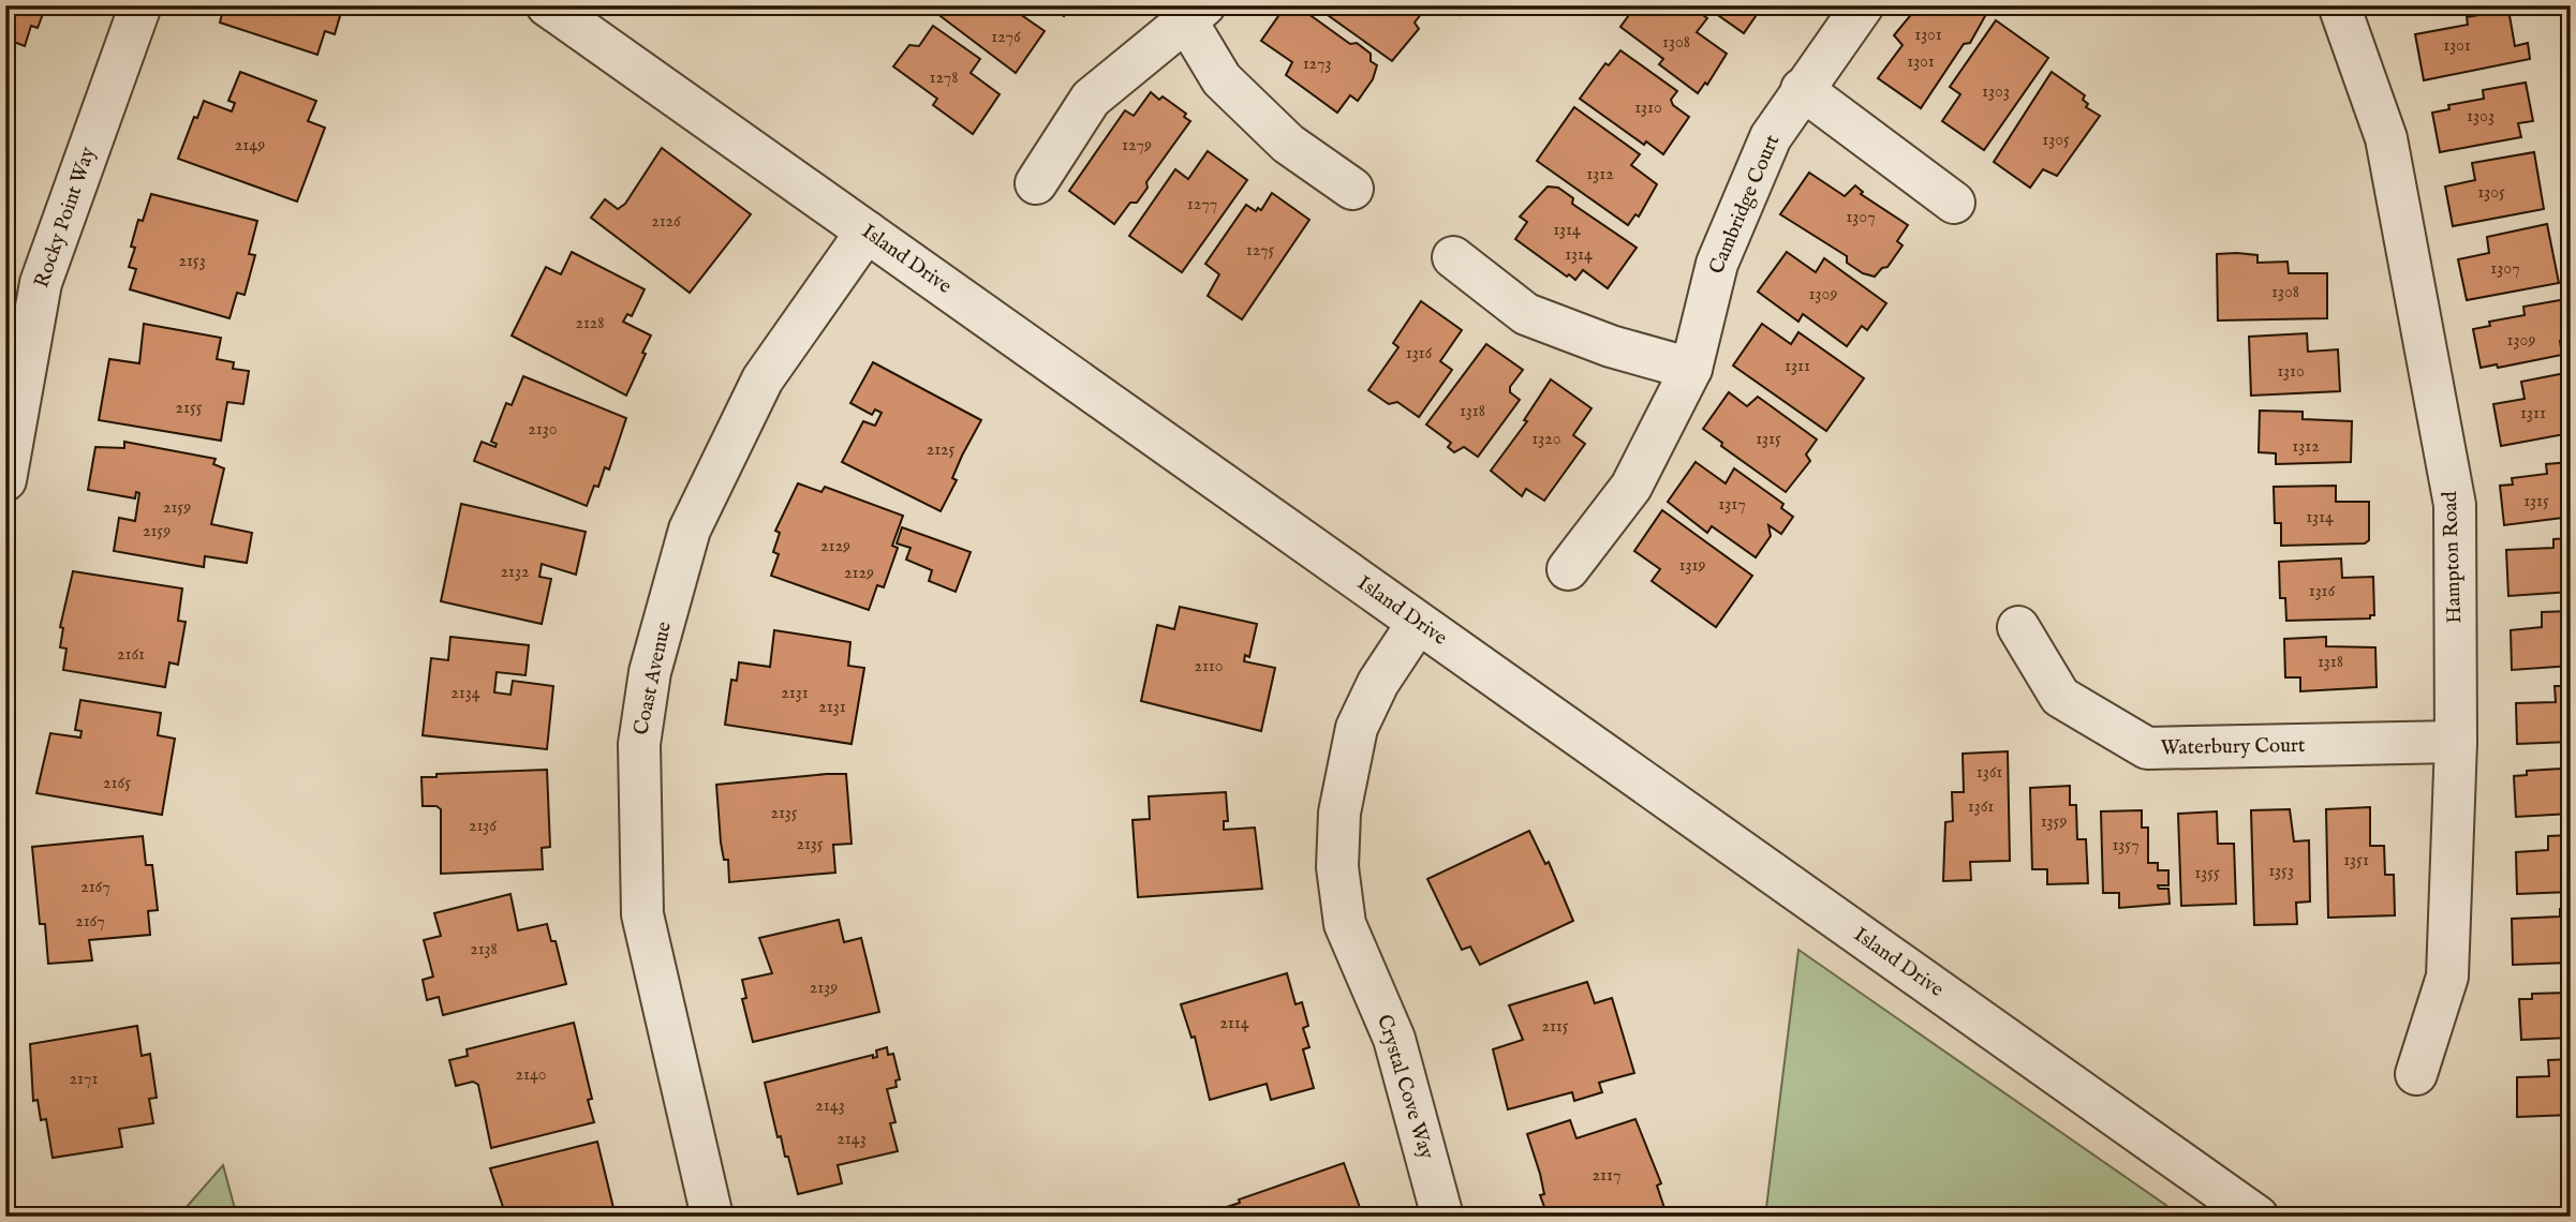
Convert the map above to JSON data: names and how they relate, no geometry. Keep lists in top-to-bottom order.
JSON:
{
  "streets": {
    "street": [
      "Cambridge Court",
      "Rocky Point Way",
      "Island Drive",
      "Hampton Road",
      "Coast Avenue",
      "Waterbury Court",
      "Crystal Cove Way"
    ]
  },
  "crossings": [
    ["Island Drive", "Coast Avenue"],
    ["Island Drive", "Crystal Cove Way"],
    ["Hampton Road", "Waterbury Court"]
  ],
  "house_numbers": [
    "1301",
    "1276",
    "1308",
    "1301",
    "1301",
    "1273",
    "1278",
    "1303",
    "1310",
    "1303",
    "1305",
    "2149",
    "1279",
    "1312",
    "1305",
    "1277",
    "1307",
    "2126",
    "1314",
    "1275",
    "1314",
    "2153",
    "1307",
    "1308",
    "1309",
    "2128",
    "1309",
    "1316",
    "1311",
    "1310",
    "2155",
    "1318",
    "1311",
    "2130",
    "1320",
    "1315",
    "1312",
    "2125",
    "1315",
    "1317",
    "2159",
    "1314",
    "2159",
    "2129",
    "1319",
    "2132",
    "2129",
    "1316",
    "2161",
    "1318",
    "2110",
    "2134",
    "2131",
    "2131",
    "1361",
    "2165",
    "1361",
    "2135",
    "1359",
    "2136",
    "2135",
    "1357",
    "1351",
    "1353",
    "1355",
    "2167",
    "2167",
    "2138",
    "2139",
    "2114",
    "2115",
    "2140",
    "2171",
    "2143",
    "2143",
    "2117"
  ]
}
